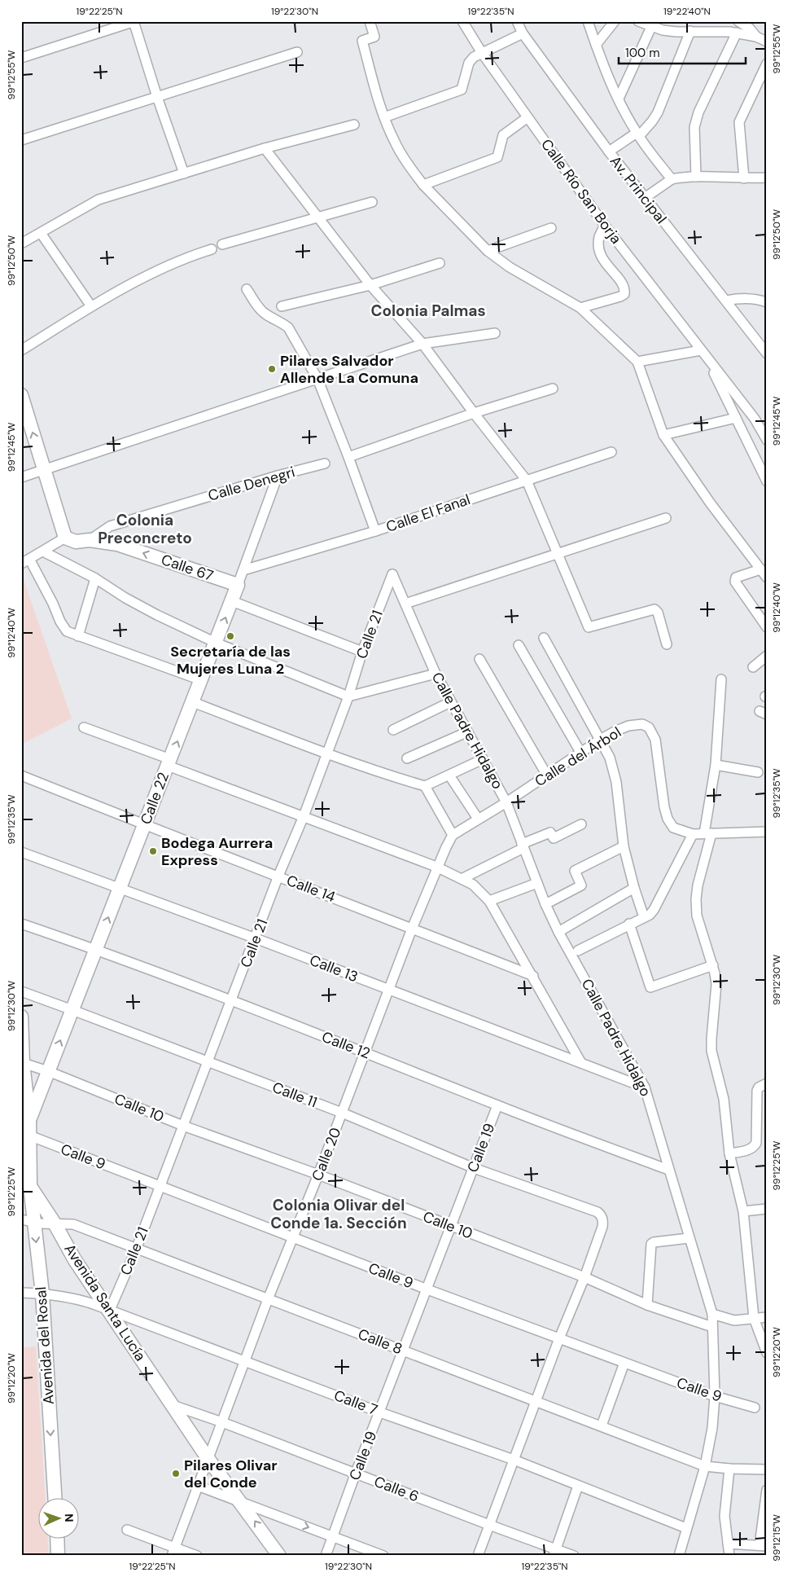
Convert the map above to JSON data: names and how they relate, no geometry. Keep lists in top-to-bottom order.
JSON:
{
  "streets": {
    "street": [
      "Av. Principal",
      "Calle Río San Borja",
      "Calle Denegri",
      "Calle El Fanal",
      "Calle 67",
      "Calle 21",
      "Calle Padre Hidalgo",
      "Calle del Árbol",
      "Calle 22",
      "Calle 14",
      "Calle 13",
      "Calle 12",
      "Calle 11",
      "Calle 10",
      "Calle 19",
      "Calle 20",
      "Calle 9",
      "Avenida Santa Lucía",
      "Calle 8",
      "Avenida del Rosal",
      "Calle 7",
      "Calle 6"
    ]
  },
  "crossings": [
    ["Calle Denegri", "Calle 67"],
    ["Calle Denegri", "Calle 22"],
    ["Calle El Fanal", "Calle 22"],
    ["Calle 67", "Calle 22"],
    ["Calle 21", "Calle Padre Hidalgo"],
    ["Calle 21", "Calle 14"],
    ["Calle 21", "Calle 13"],
    ["Calle 21", "Calle 12"],
    ["Calle 21", "Calle 11"],
    ["Calle 21", "Calle 10"],
    ["Calle 21", "Calle 9"],
    ["Calle 21", "Avenida Santa Lucía"],
    ["Calle 21", "Calle 8"],
    ["Calle 21", "Calle 7"],
    ["Calle Padre Hidalgo", "Calle del Árbol"],
    ["Calle Padre Hidalgo", "Calle 13"],
    ["Calle Padre Hidalgo", "Calle 12"],
    ["Calle Padre Hidalgo", "Calle 10"],
    ["Calle Padre Hidalgo", "Calle 9"],
    ["Calle Padre Hidalgo", "Calle 8"],
    ["Calle Padre Hidalgo", "Calle 7"],
    ["Calle del Árbol", "Calle 20"],
    ["Calle 22", "Calle 14"],
    ["Calle 22", "Calle 13"],
    ["Calle 22", "Calle 12"],
    ["Calle 22", "Calle 11"],
    ["Calle 22", "Calle 10"],
    ["Calle 14", "Calle 20"],
    ["Calle 13", "Calle 20"],
    ["Calle 12", "Calle 19"],
    ["Calle 12", "Calle 20"],
    ["Calle 11", "Calle 10"],
    ["Calle 11", "Calle 19"],
    ["Calle 11", "Calle 20"],
    ["Calle 10", "Calle 19"],
    ["Calle 10", "Calle 20"],
    ["Calle 19", "Calle 9"],
    ["Calle 19", "Calle 8"],
    ["Calle 19", "Calle 7"],
    ["Calle 19", "Calle 6"],
    ["Calle 20", "Calle 9"],
    ["Calle 20", "Avenida Santa Lucía"],
    ["Calle 20", "Calle 8"],
    ["Calle 20", "Calle 7"],
    ["Calle 20", "Calle 6"],
    ["Avenida Santa Lucía", "Calle 8"],
    ["Avenida Santa Lucía", "Avenida del Rosal"],
    ["Avenida Santa Lucía", "Calle 7"],
    ["Avenida Santa Lucía", "Calle 6"],
    ["Calle 8", "Avenida del Rosal"],
    ["Avenida del Rosal", "Calle 7"]
  ],
  "one_way": ["Avenida del Rosal"],
  "districts": ["Colonia Palmas", "Colonia Preconcreto", "Colonia Olivar del Conde 1a. Sección"],
  "places": [
    "Pilares Salvador Allende La Comuna",
    "Secretaría de las Mujeres Luna 2",
    "Bodega Aurrera Express",
    "Pilares Olivar del Conde"
  ],
  "scale_bar": "100 m",
  "north": "right",
  "coordinates": [
    "19°22'25\"N",
    "19°22'30\"N",
    "19°22'35\"N",
    "19°22'40\"N",
    "99°12'55\"W",
    "99°12'50\"W",
    "99°12'45\"W",
    "99°12'40\"W",
    "99°12'35\"W",
    "99°12'30\"W",
    "99°12'25\"W",
    "99°12'20\"W",
    "99°12'15\"W"
  ]
}
